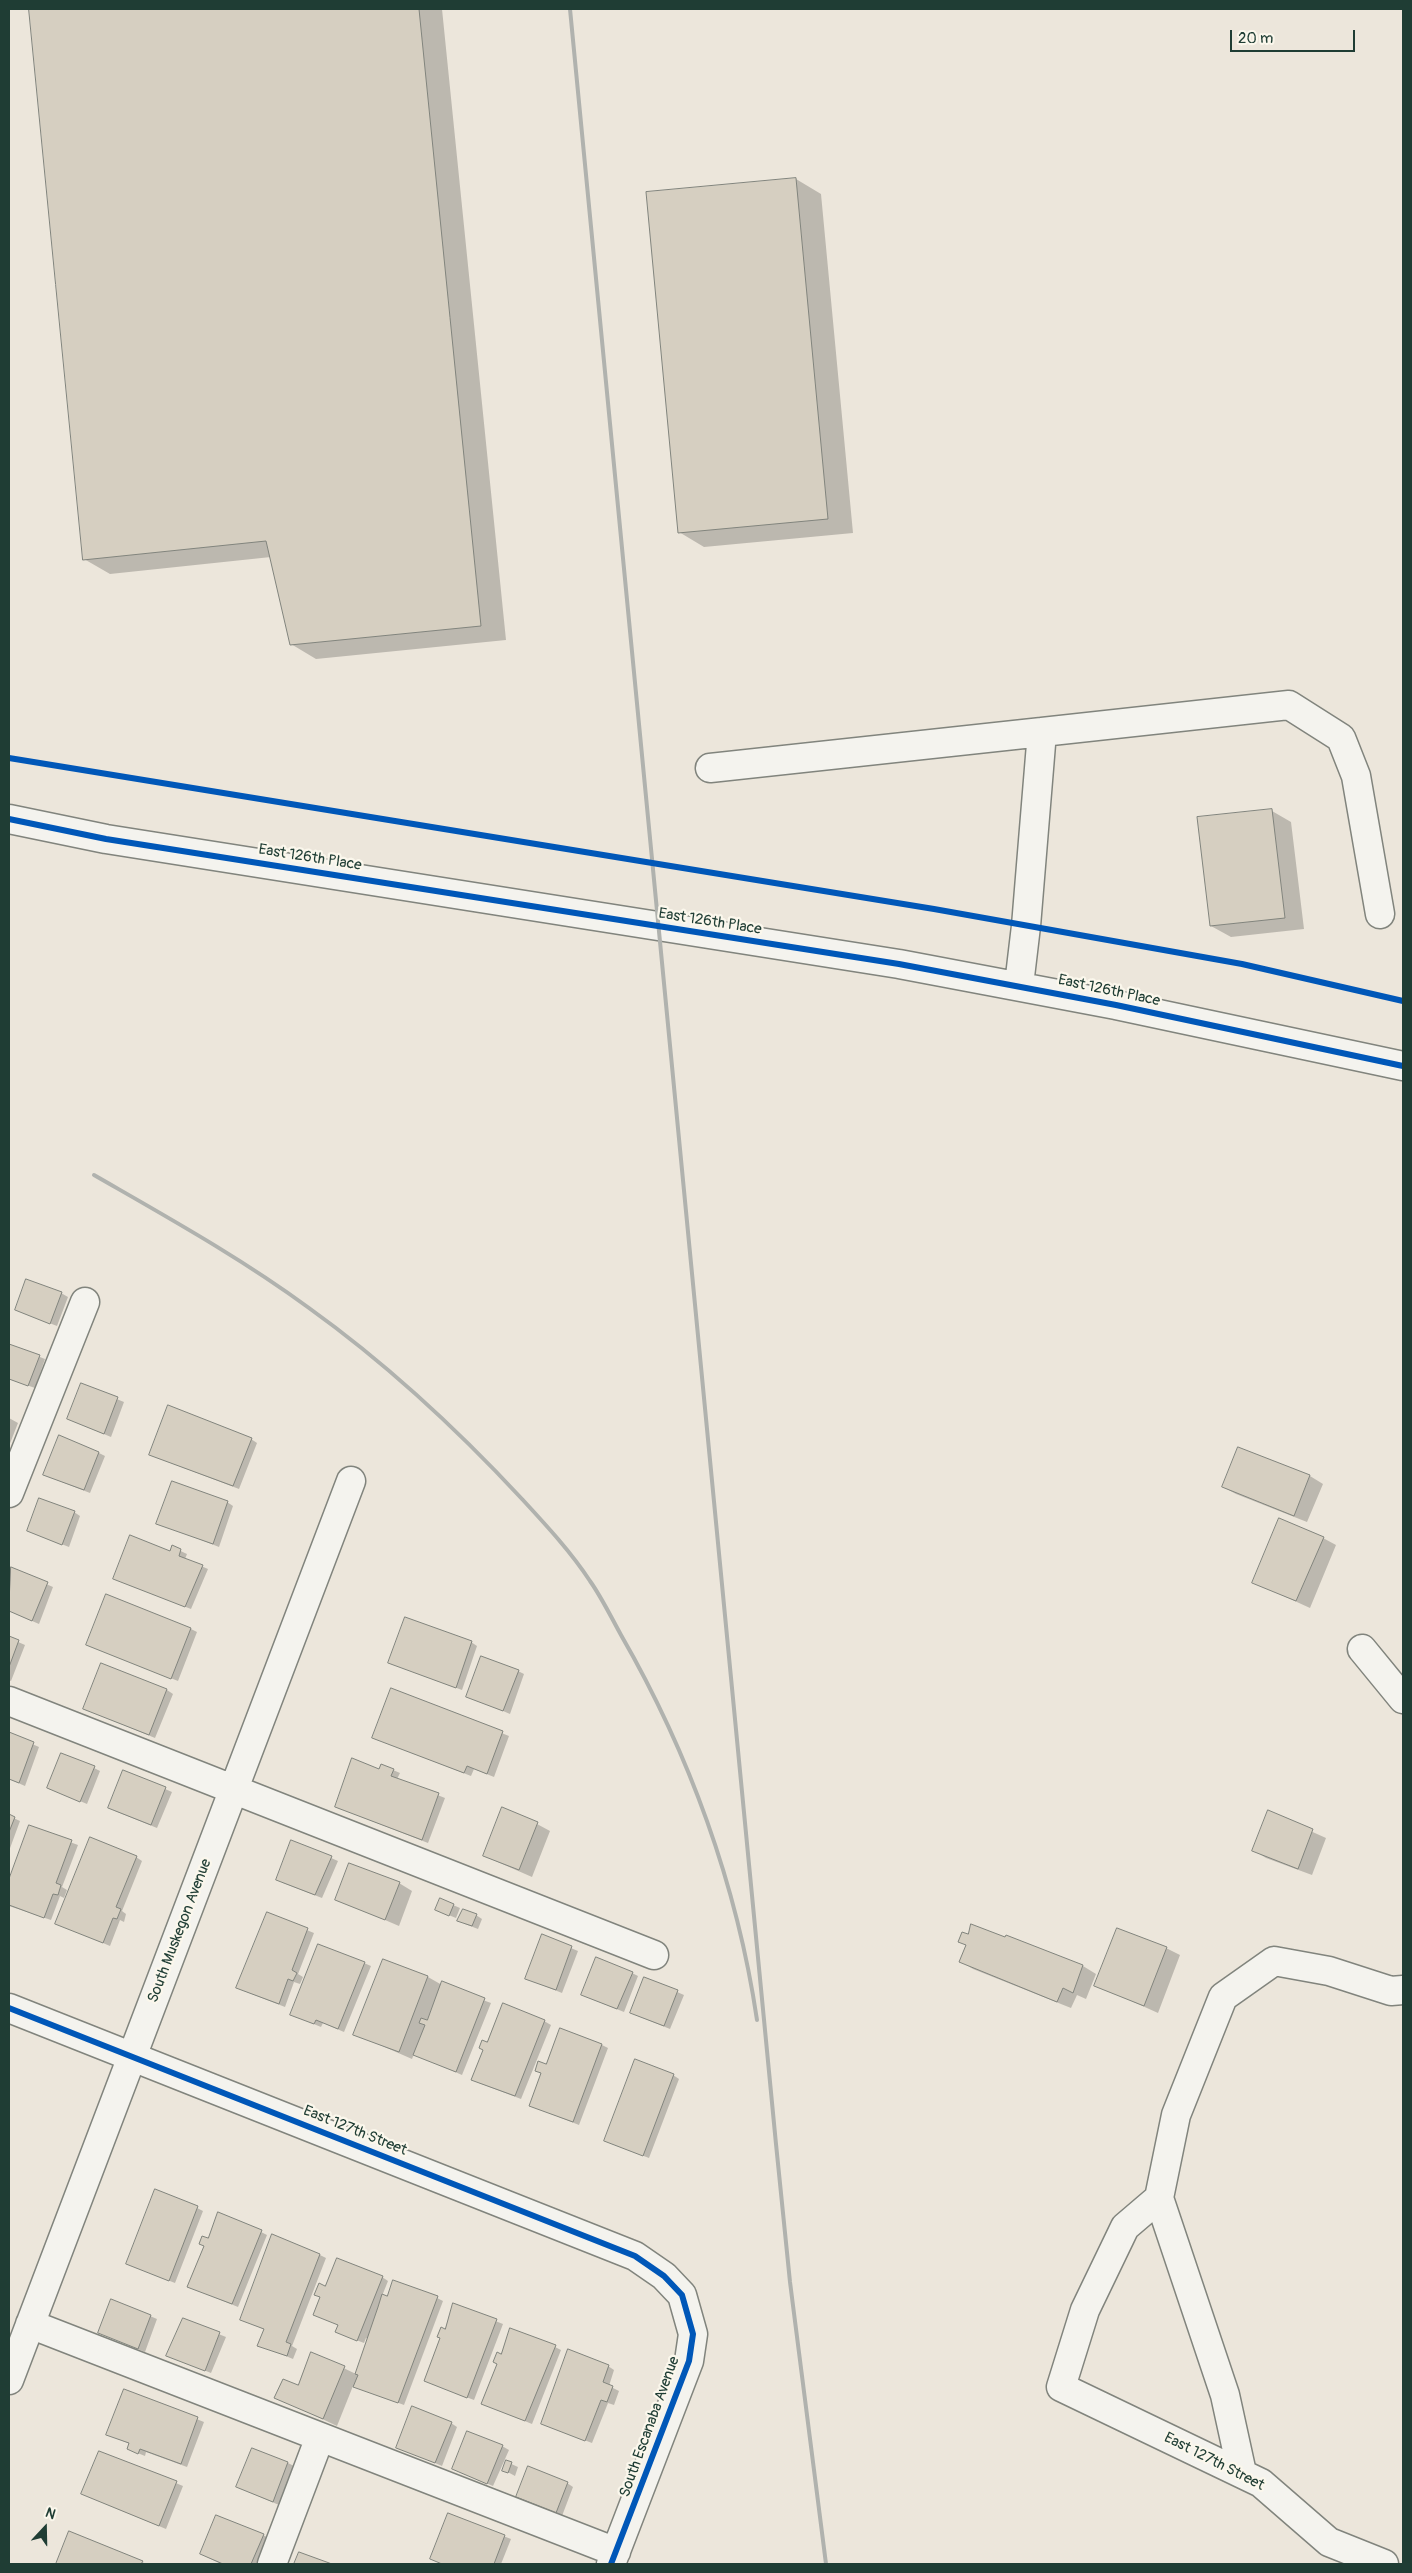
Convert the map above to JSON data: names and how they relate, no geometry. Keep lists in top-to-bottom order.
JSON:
{
  "streets": {
    "street": [
      "East 126th Place",
      "South Muskegon Avenue",
      "East 127th Street",
      "South Escanaba Avenue"
    ]
  },
  "crossings": [
    ["South Muskegon Avenue", "East 127th Street"],
    ["East 127th Street", "South Escanaba Avenue"]
  ],
  "scale_bar": "20 m",
  "north": "top"
}
